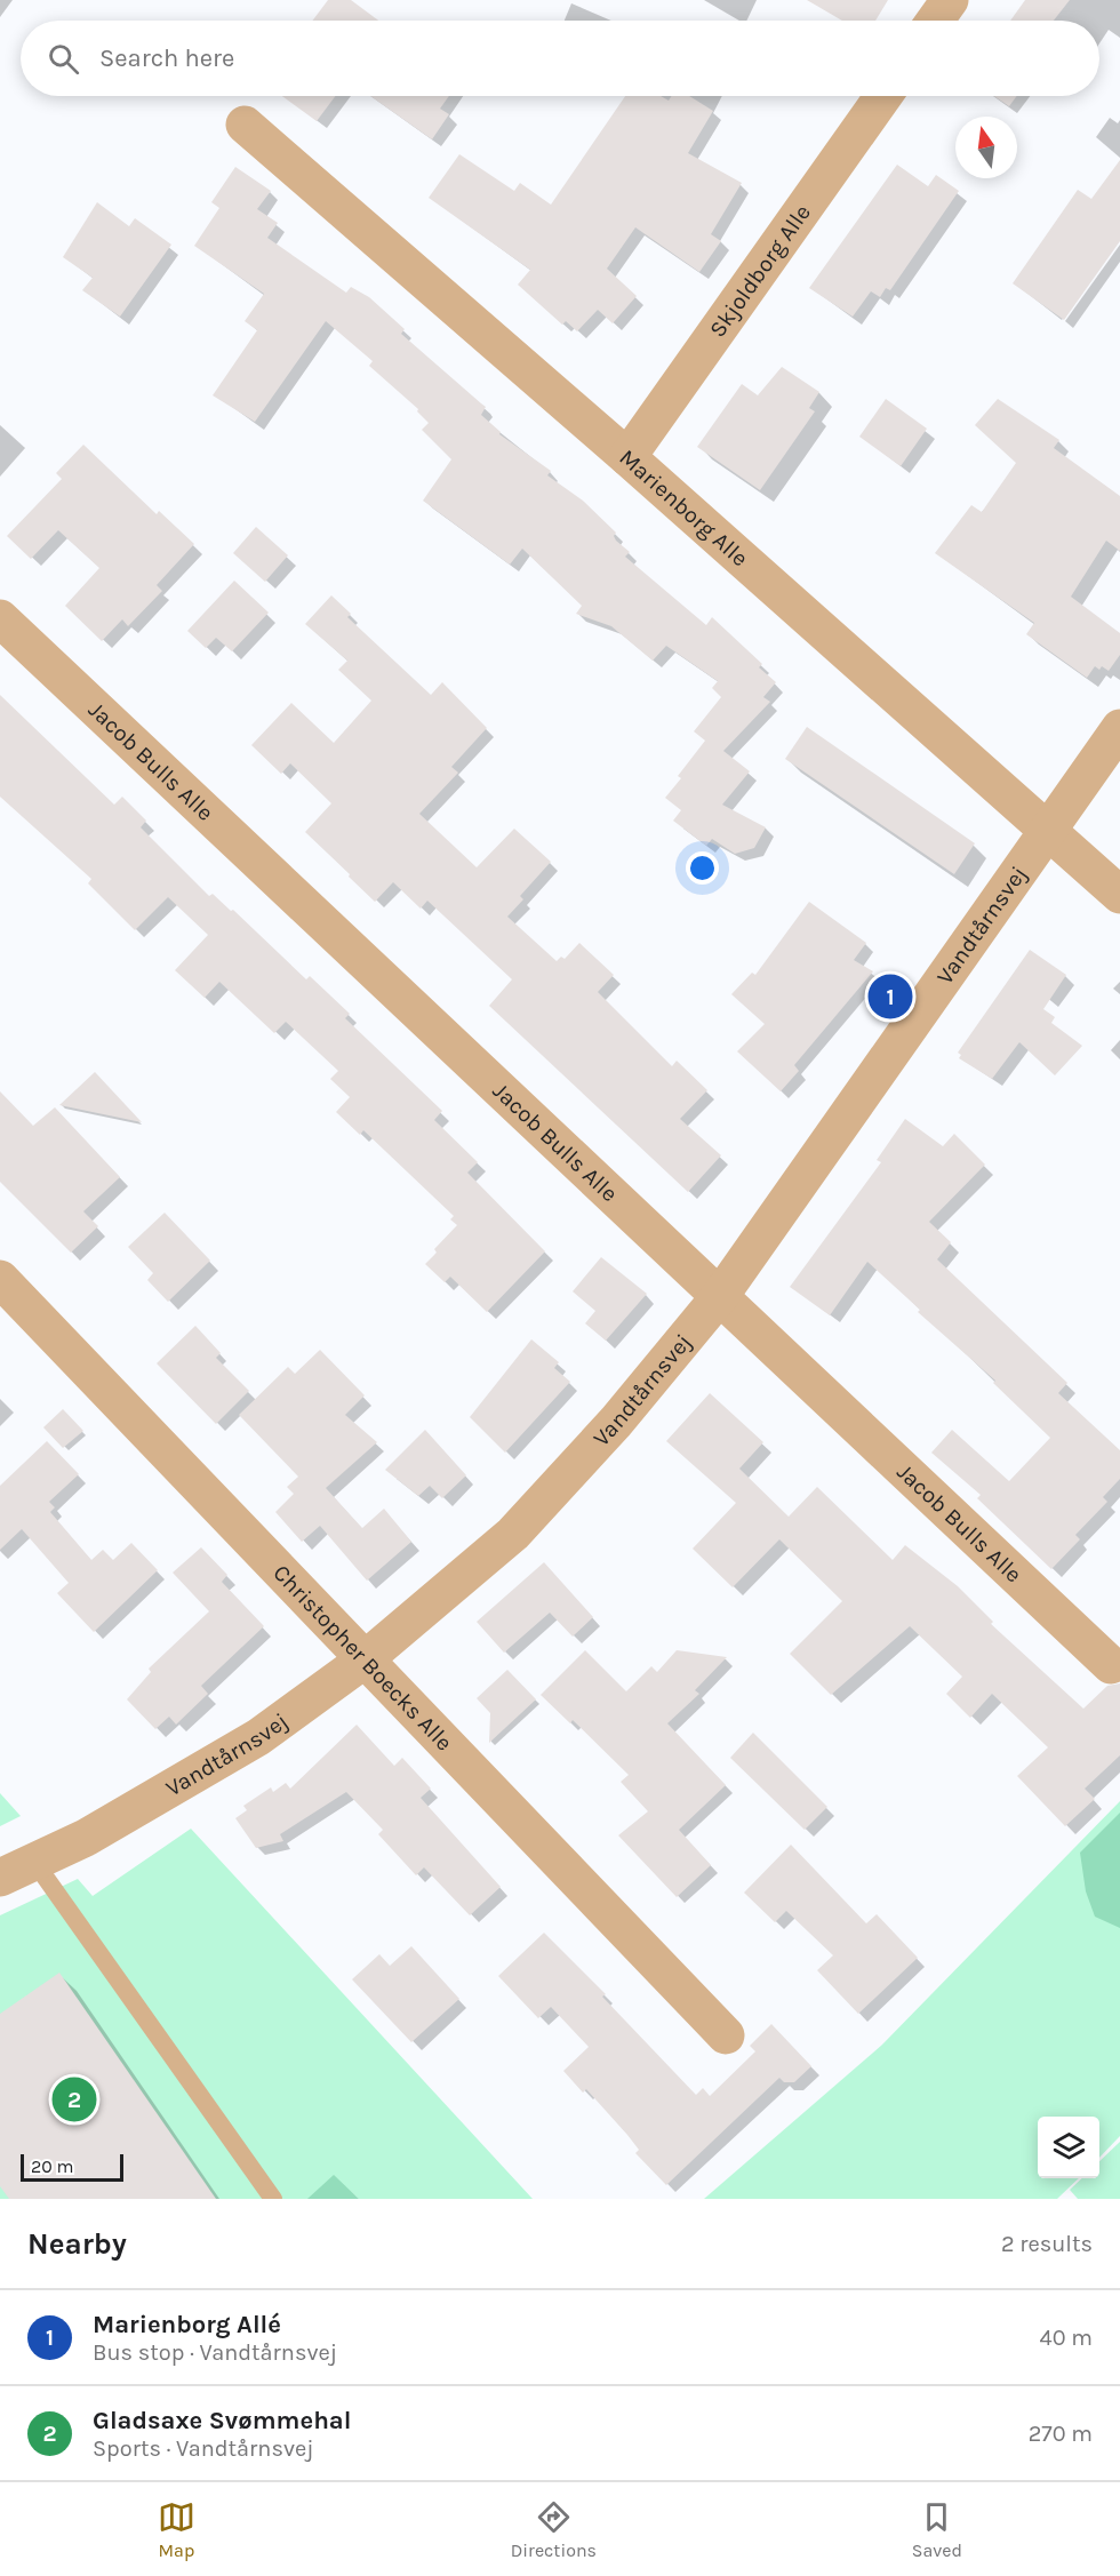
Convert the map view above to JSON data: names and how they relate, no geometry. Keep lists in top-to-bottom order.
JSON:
{
  "streets": {
    "street": [
      "Skjoldborg Alle",
      "Marienborg Alle",
      "Jacob Bulls Alle",
      "Vandtårnsvej",
      "Christopher Boecks Alle"
    ]
  },
  "crossings": [
    ["Skjoldborg Alle", "Marienborg Alle"],
    ["Marienborg Alle", "Vandtårnsvej"],
    ["Jacob Bulls Alle", "Vandtårnsvej"],
    ["Vandtårnsvej", "Christopher Boecks Alle"]
  ],
  "scale_bar": "20 m",
  "north": "top",
  "page": {
    "search": "Search here",
    "pins": ["1", "2"],
    "scale": "20 m",
    "heading": ["Nearby", "2 results"],
    "list": [
      {
        "mark": "1",
        "name": "Marienborg Allé",
        "note": "Bus stop · Vandtårnsvej",
        "value": "40 m"
      },
      {
        "mark": "2",
        "name": "Gladsaxe Svømmehal",
        "note": "Sports · Vandtårnsvej",
        "value": "270 m"
      }
    ],
    "nav": ["Map", "Directions", "Saved"]
  }
}
